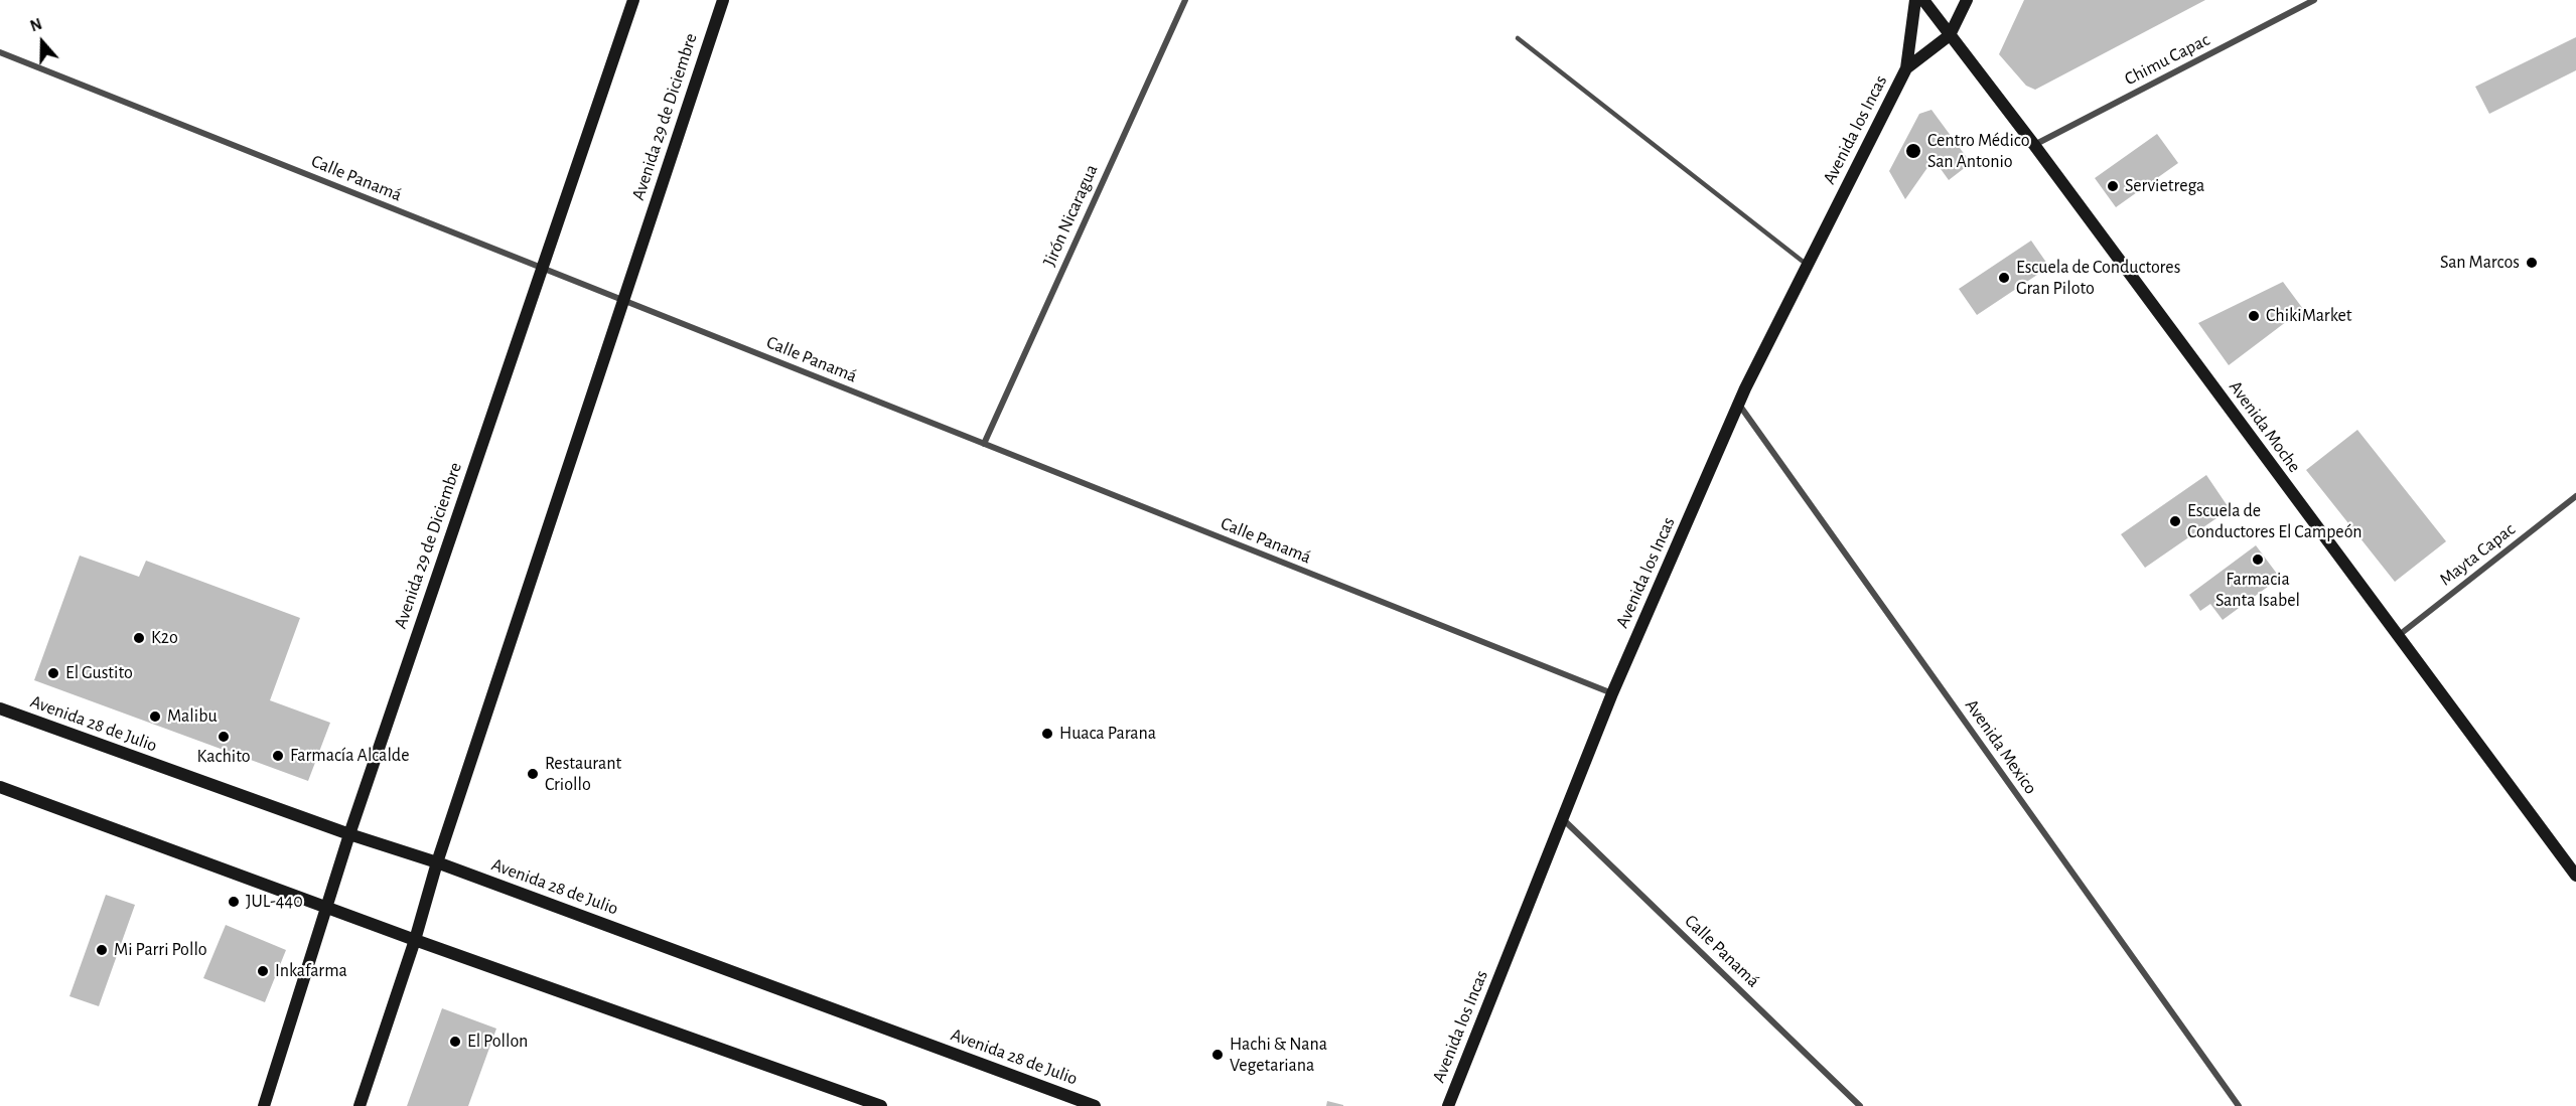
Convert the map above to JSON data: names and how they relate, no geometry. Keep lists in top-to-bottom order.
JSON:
{
  "streets": {
    "street": [
      "Chimu Capac",
      "Avenida 29 de Diciembre",
      "Avenida los Incas",
      "Calle Panamá",
      "Jirón Nicaragua",
      "Avenida Moche",
      "Mayta Capac",
      "Avenida 28 de Julio",
      "Avenida Mexico"
    ]
  },
  "crossings": [
    ["Chimu Capac", "Avenida Moche"],
    ["Avenida 29 de Diciembre", "Calle Panamá"],
    ["Avenida 29 de Diciembre", "Avenida 28 de Julio"],
    ["Avenida los Incas", "Calle Panamá"],
    ["Avenida los Incas", "Avenida Moche"],
    ["Avenida los Incas", "Avenida Mexico"],
    ["Calle Panamá", "Jirón Nicaragua"],
    ["Avenida Moche", "Mayta Capac"]
  ],
  "places": [
    "Centro Médico San Antonio",
    "Servietrega",
    "San Marcos",
    "Escuela de Conductores Gran Piloto",
    "ChikiMarket",
    "Escuela de Conductores El Campeón",
    "Farmacia Santa Isabel",
    "K2o",
    "El Gustito",
    "Malibu",
    "Huaca Parana",
    "Kachito",
    "Farmacía Alcalde",
    "Restaurant Criollo",
    "JUL-440",
    "Mi Parri Pollo",
    "Inkafarma",
    "El Pollon",
    "Hachi & Nana Vegetariana"
  ],
  "north": "top"
}
